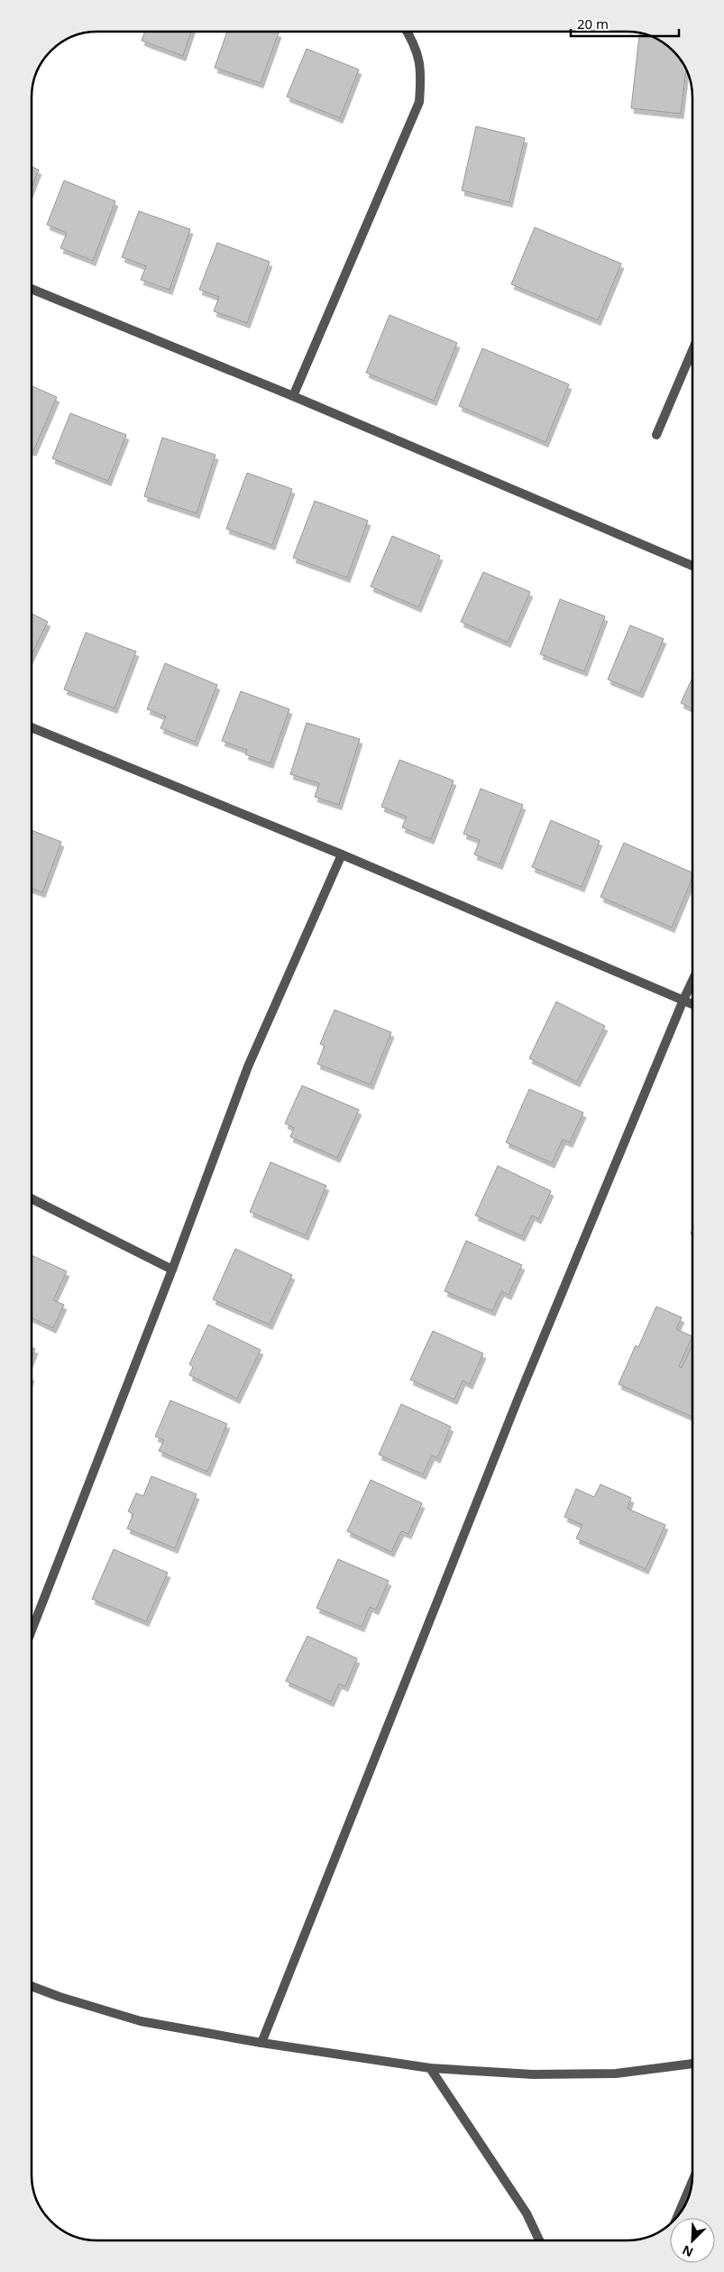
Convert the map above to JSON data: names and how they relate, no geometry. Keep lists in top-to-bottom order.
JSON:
{
  "scale_bar": "20 m",
  "north": "bottom left"
}
